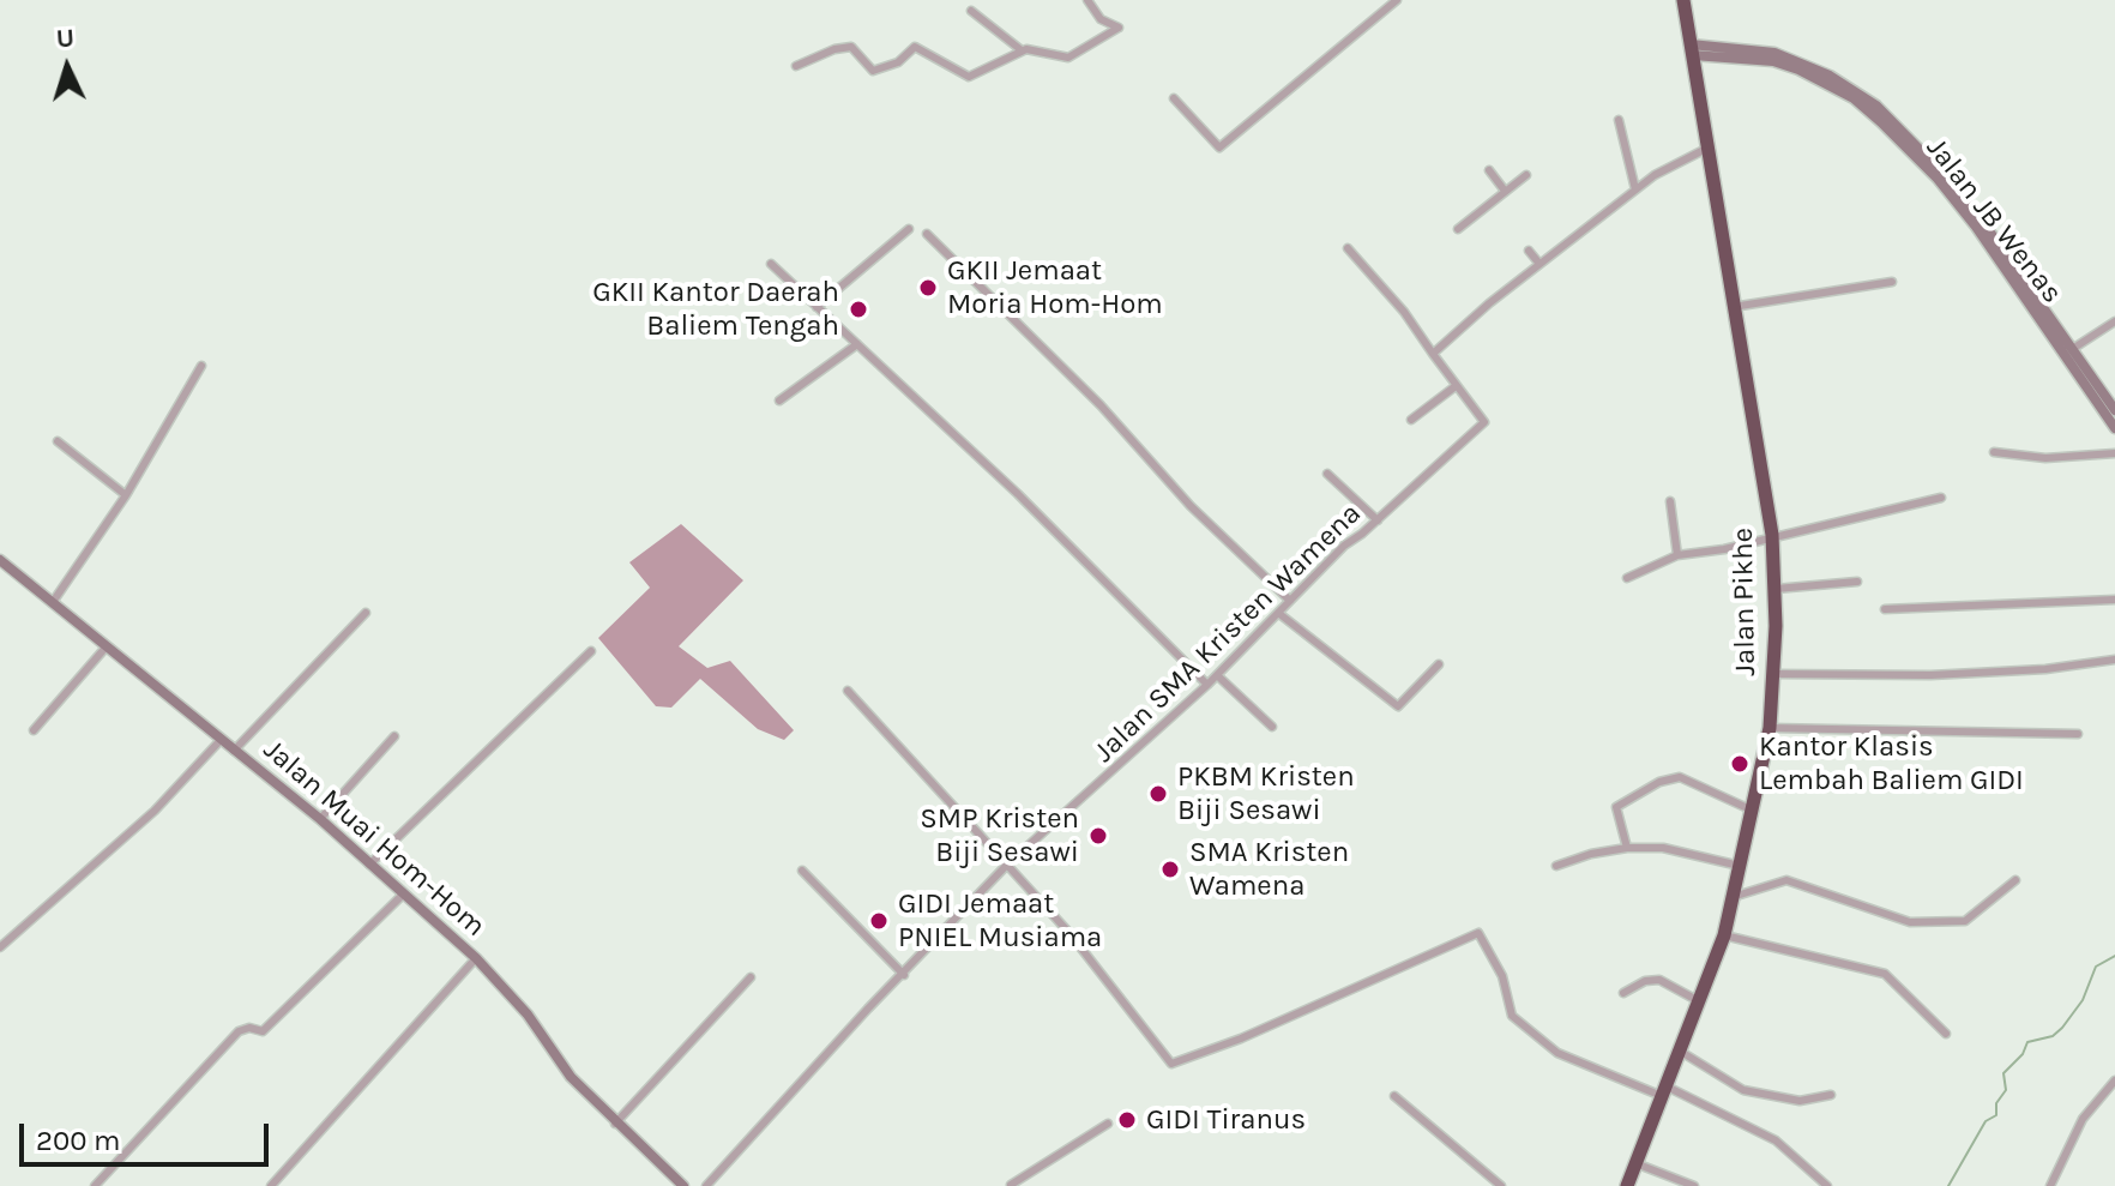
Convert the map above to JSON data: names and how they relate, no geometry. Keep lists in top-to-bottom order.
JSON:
{
  "streets": {
    "highway": ["Jalan Pikhe"],
    "street": ["Jalan JB Wenas", "Jalan SMA Kristen Wamena", "Jalan Muai Hom-Hom"]
  },
  "crossings": [
    ["Jalan JB Wenas", "Jalan Pikhe"]
  ],
  "places": [
    "GKII Jemaat Moria Hom-Hom",
    "GKII Kantor Daerah Baliem Tengah",
    "Kantor Klasis Lembah Baliem GIDI",
    "PKBM Kristen Biji Sesawi",
    "SMP Kristen Biji Sesawi",
    "SMA Kristen Wamena",
    "GIDI Jemaat PNIEL Musiama",
    "GIDI Tiranus"
  ],
  "scale_bar": "200 m",
  "north": "top"
}
